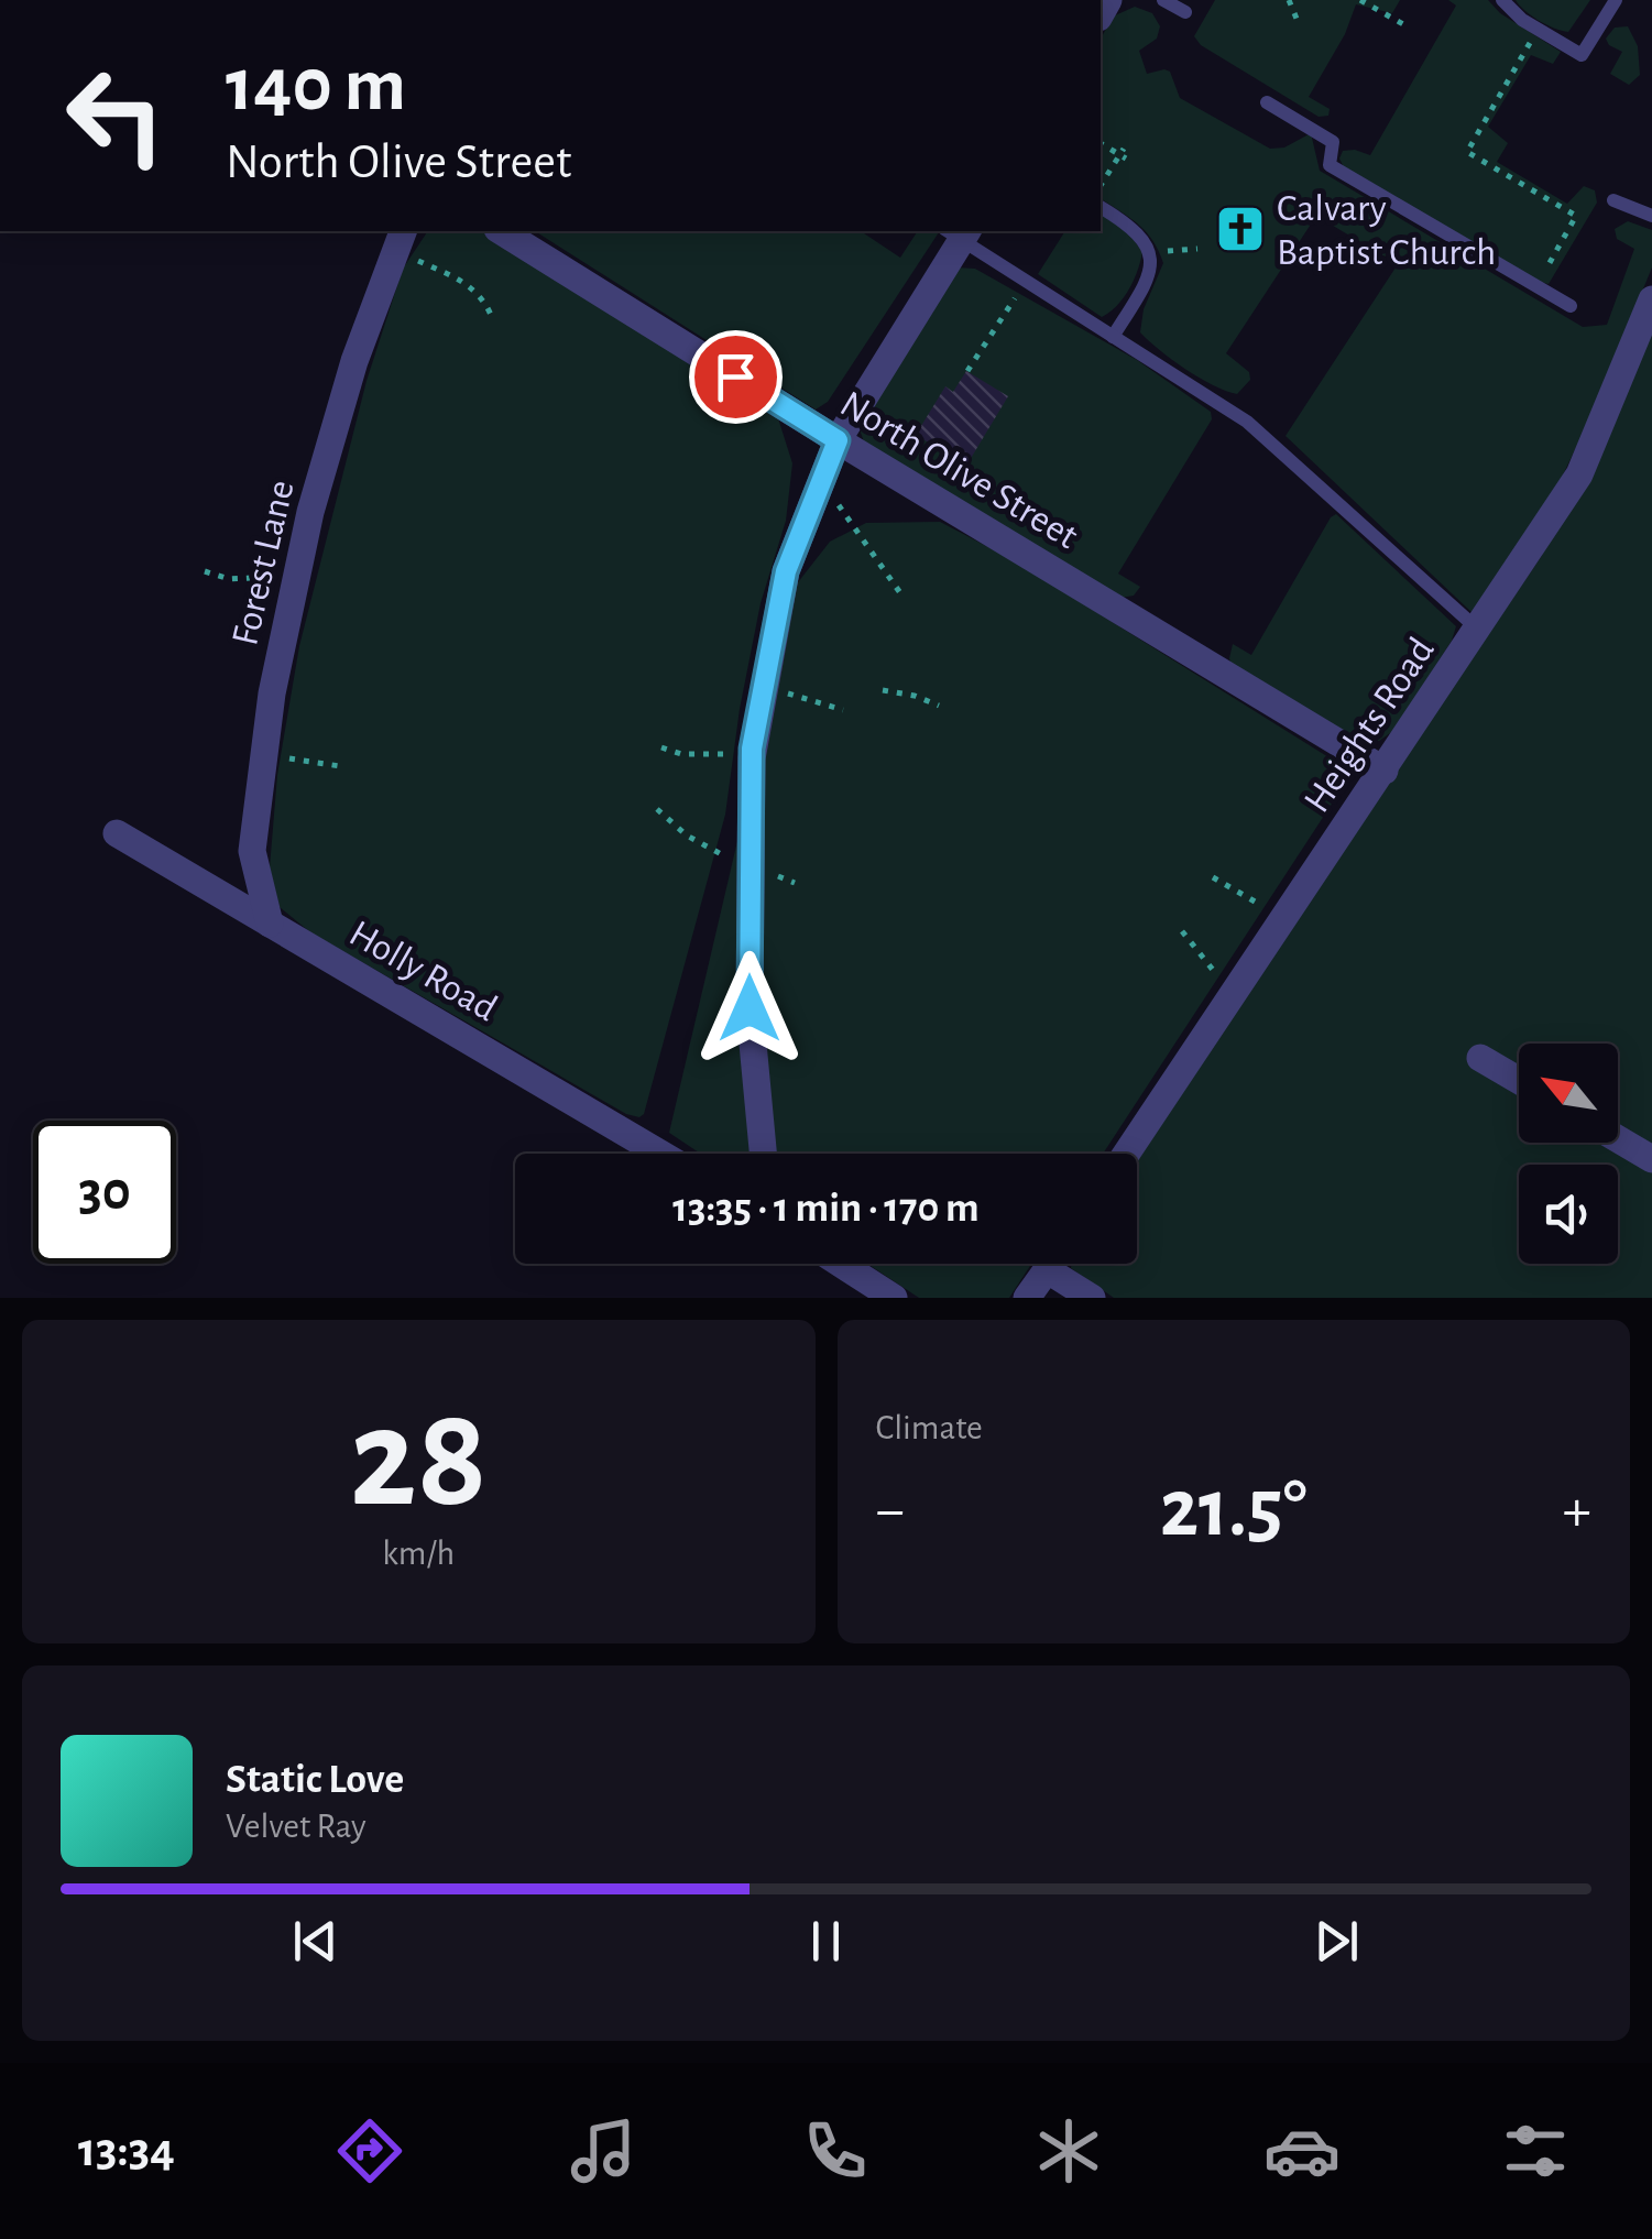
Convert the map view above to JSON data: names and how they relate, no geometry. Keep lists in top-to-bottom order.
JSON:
{
  "streets": {
    "street": [
      "North Olive Street",
      "Forest Lane",
      "Heights Road",
      "Holly Road"
    ]
  },
  "crossings": [
    ["North Olive Street", "Heights Road"],
    ["Forest Lane", "Holly Road"]
  ],
  "places": {
    "church": ["Calvary Baptist Church"]
  },
  "north": "top left",
  "page": {
    "turn": ["140 m", "North Olive Street"],
    "limit": "30",
    "trip": "13:35 · 1 min · 170 m",
    "tile": [
      ["28", "km/h"],
      "Climate"
    ],
    "heat": ["−", "21.5°", "+"],
    "song": ["Static Love", "Velvet Ray"],
    "tabs": "13:34"
  }
}
